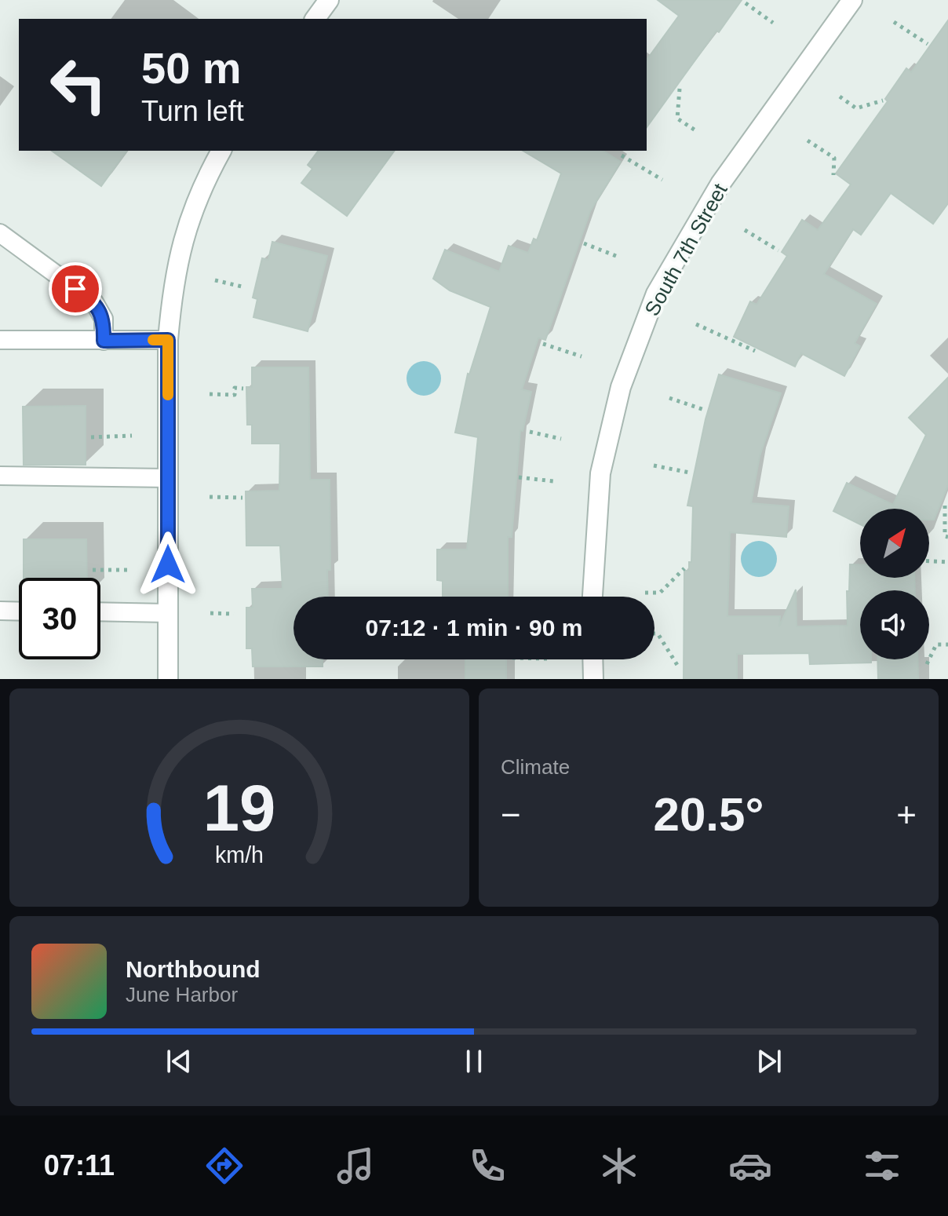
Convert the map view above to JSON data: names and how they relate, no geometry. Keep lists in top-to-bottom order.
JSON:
{
  "streets": {
    "street": ["South 7th Street"]
  },
  "north": "top right",
  "page": {
    "turn": ["50 m", "Turn left"],
    "limit": "30",
    "trip": "07:12 · 1 min · 90 m",
    "tile": "Climate",
    "heat": ["−", "20.5°", "+"],
    "song": ["Northbound", "June Harbor"],
    "tabs": "07:11",
    "gauge": ["19", "km/h"]
  }
}
